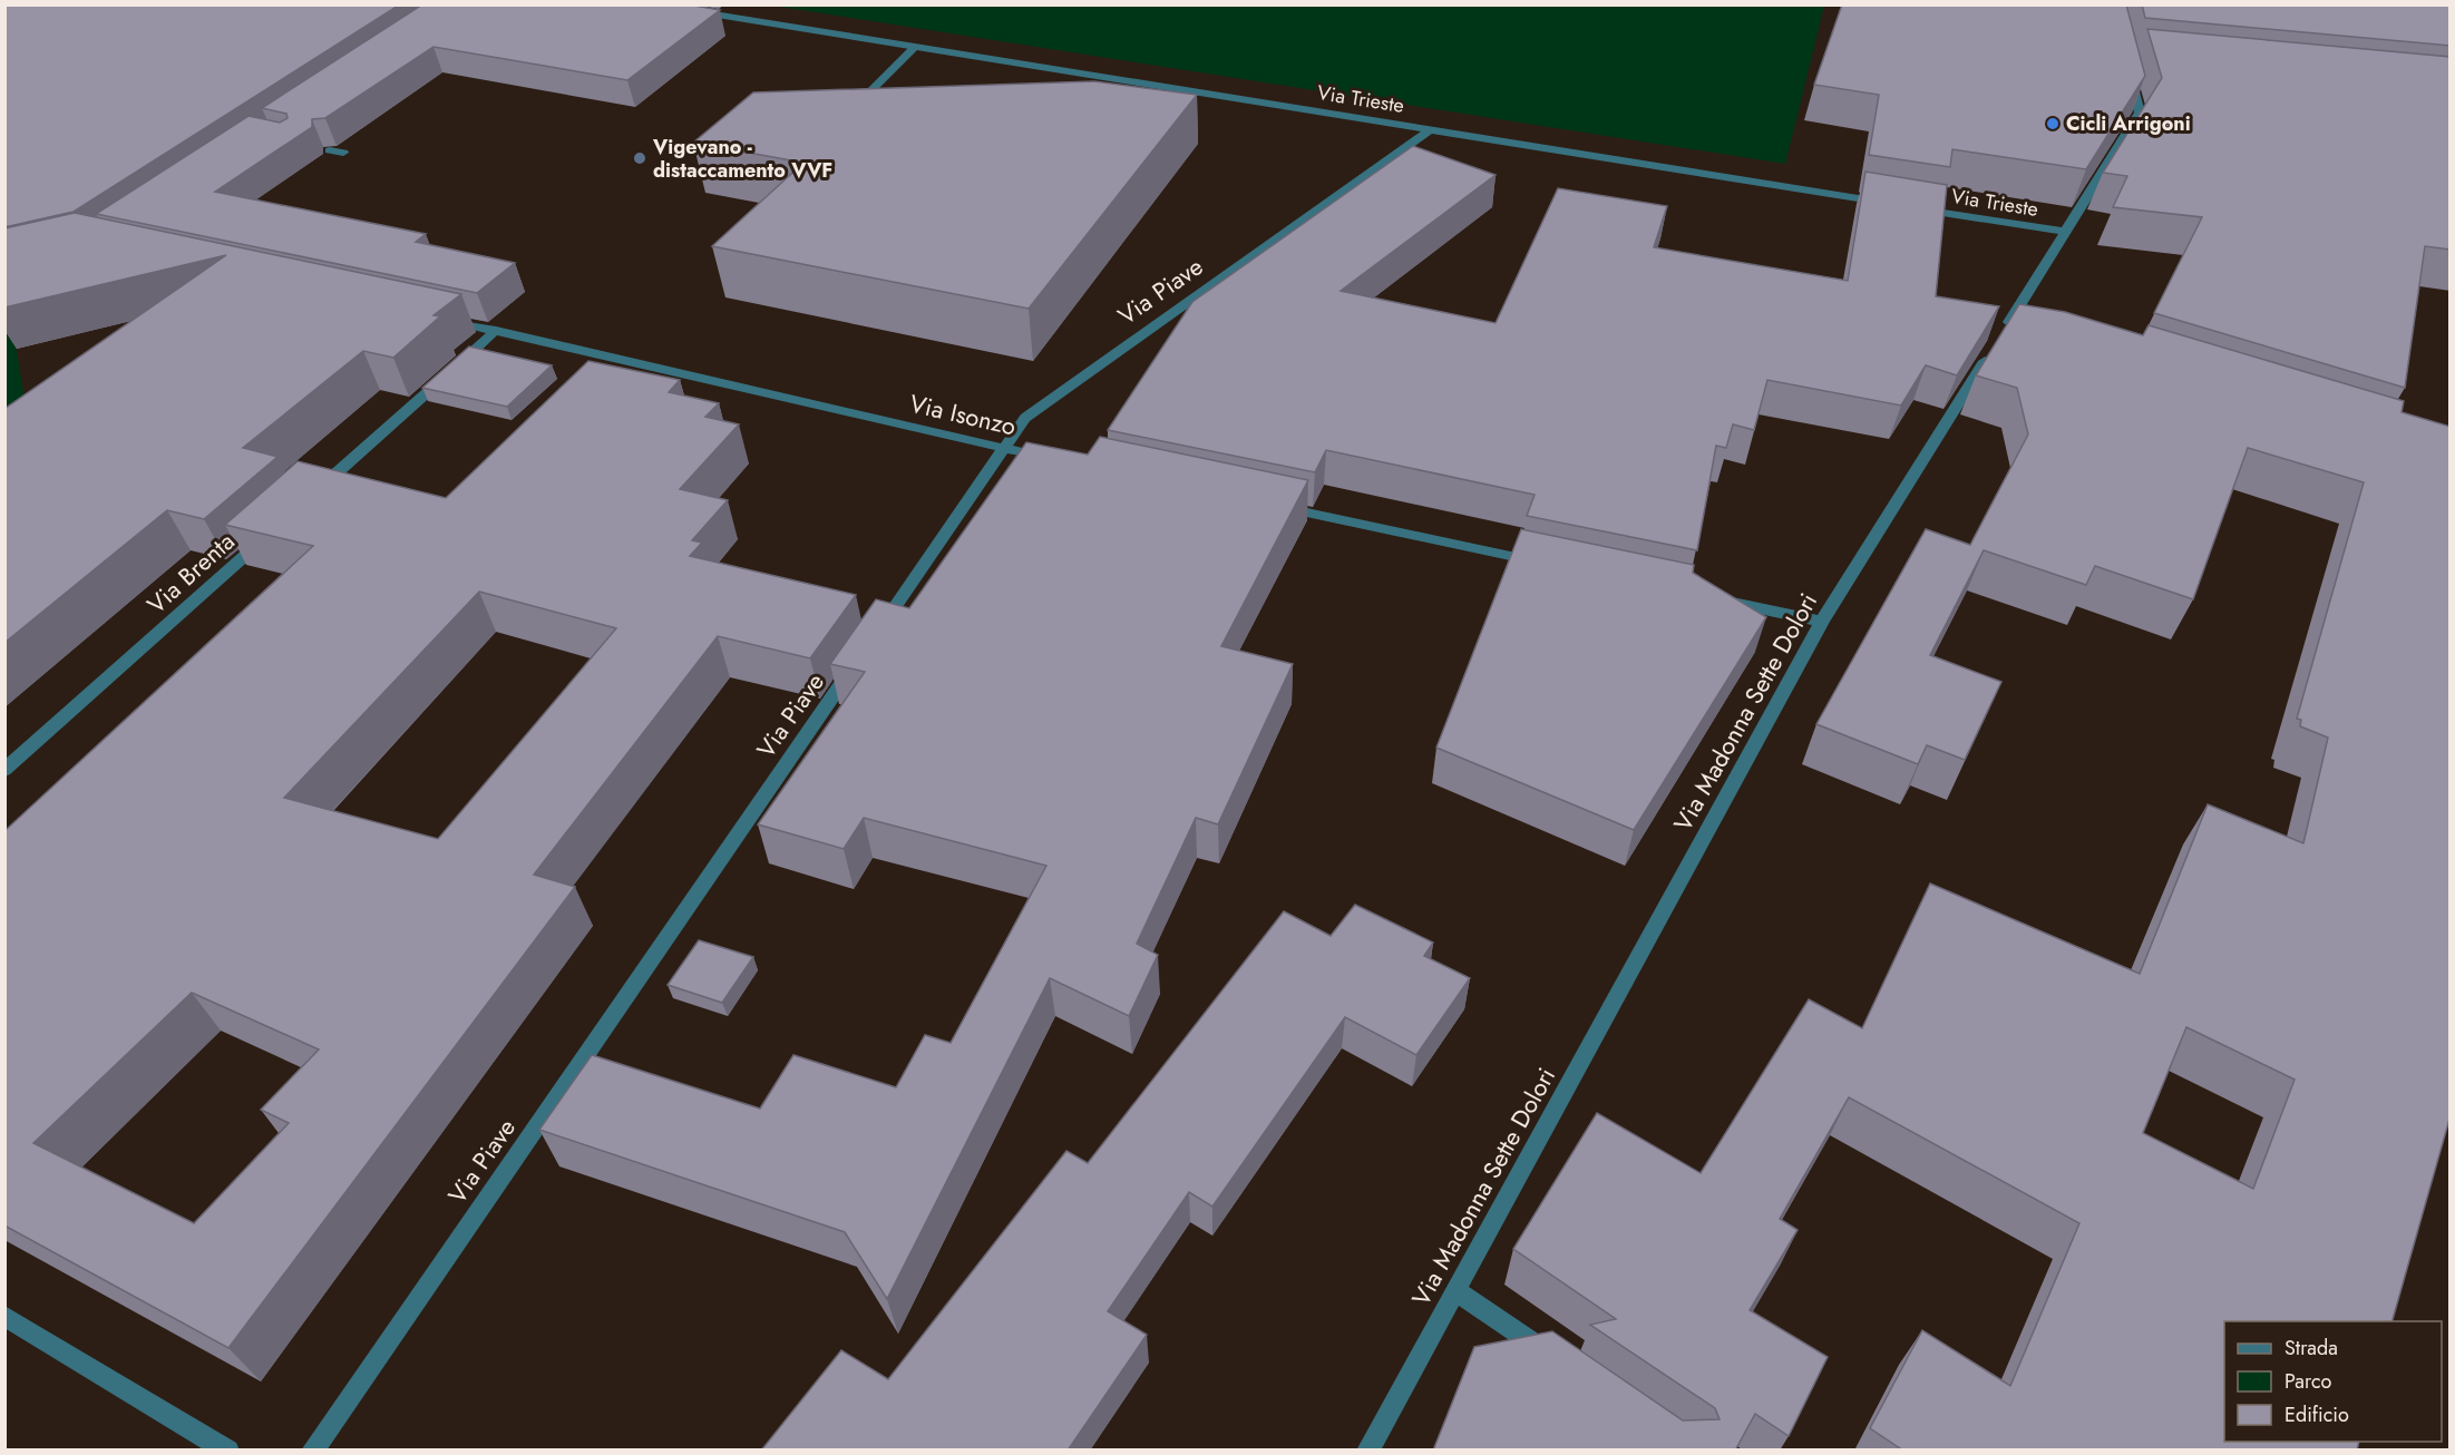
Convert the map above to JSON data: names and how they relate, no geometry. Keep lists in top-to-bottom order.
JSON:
{
  "streets": {
    "street": [
      "Via Trieste",
      "Via Piave",
      "Via Isonzo",
      "Via Brenta",
      "Via Madonna Sette Dolori"
    ]
  },
  "crossings": [
    ["Via Trieste", "Via Piave"],
    ["Via Trieste", "Via Madonna Sette Dolori"],
    ["Via Piave", "Via Isonzo"]
  ],
  "places": ["Cicli Arrigoni", "Vigevano - distaccamento VVF"],
  "legend": ["Strada", "Parco", "Edificio"]
}
